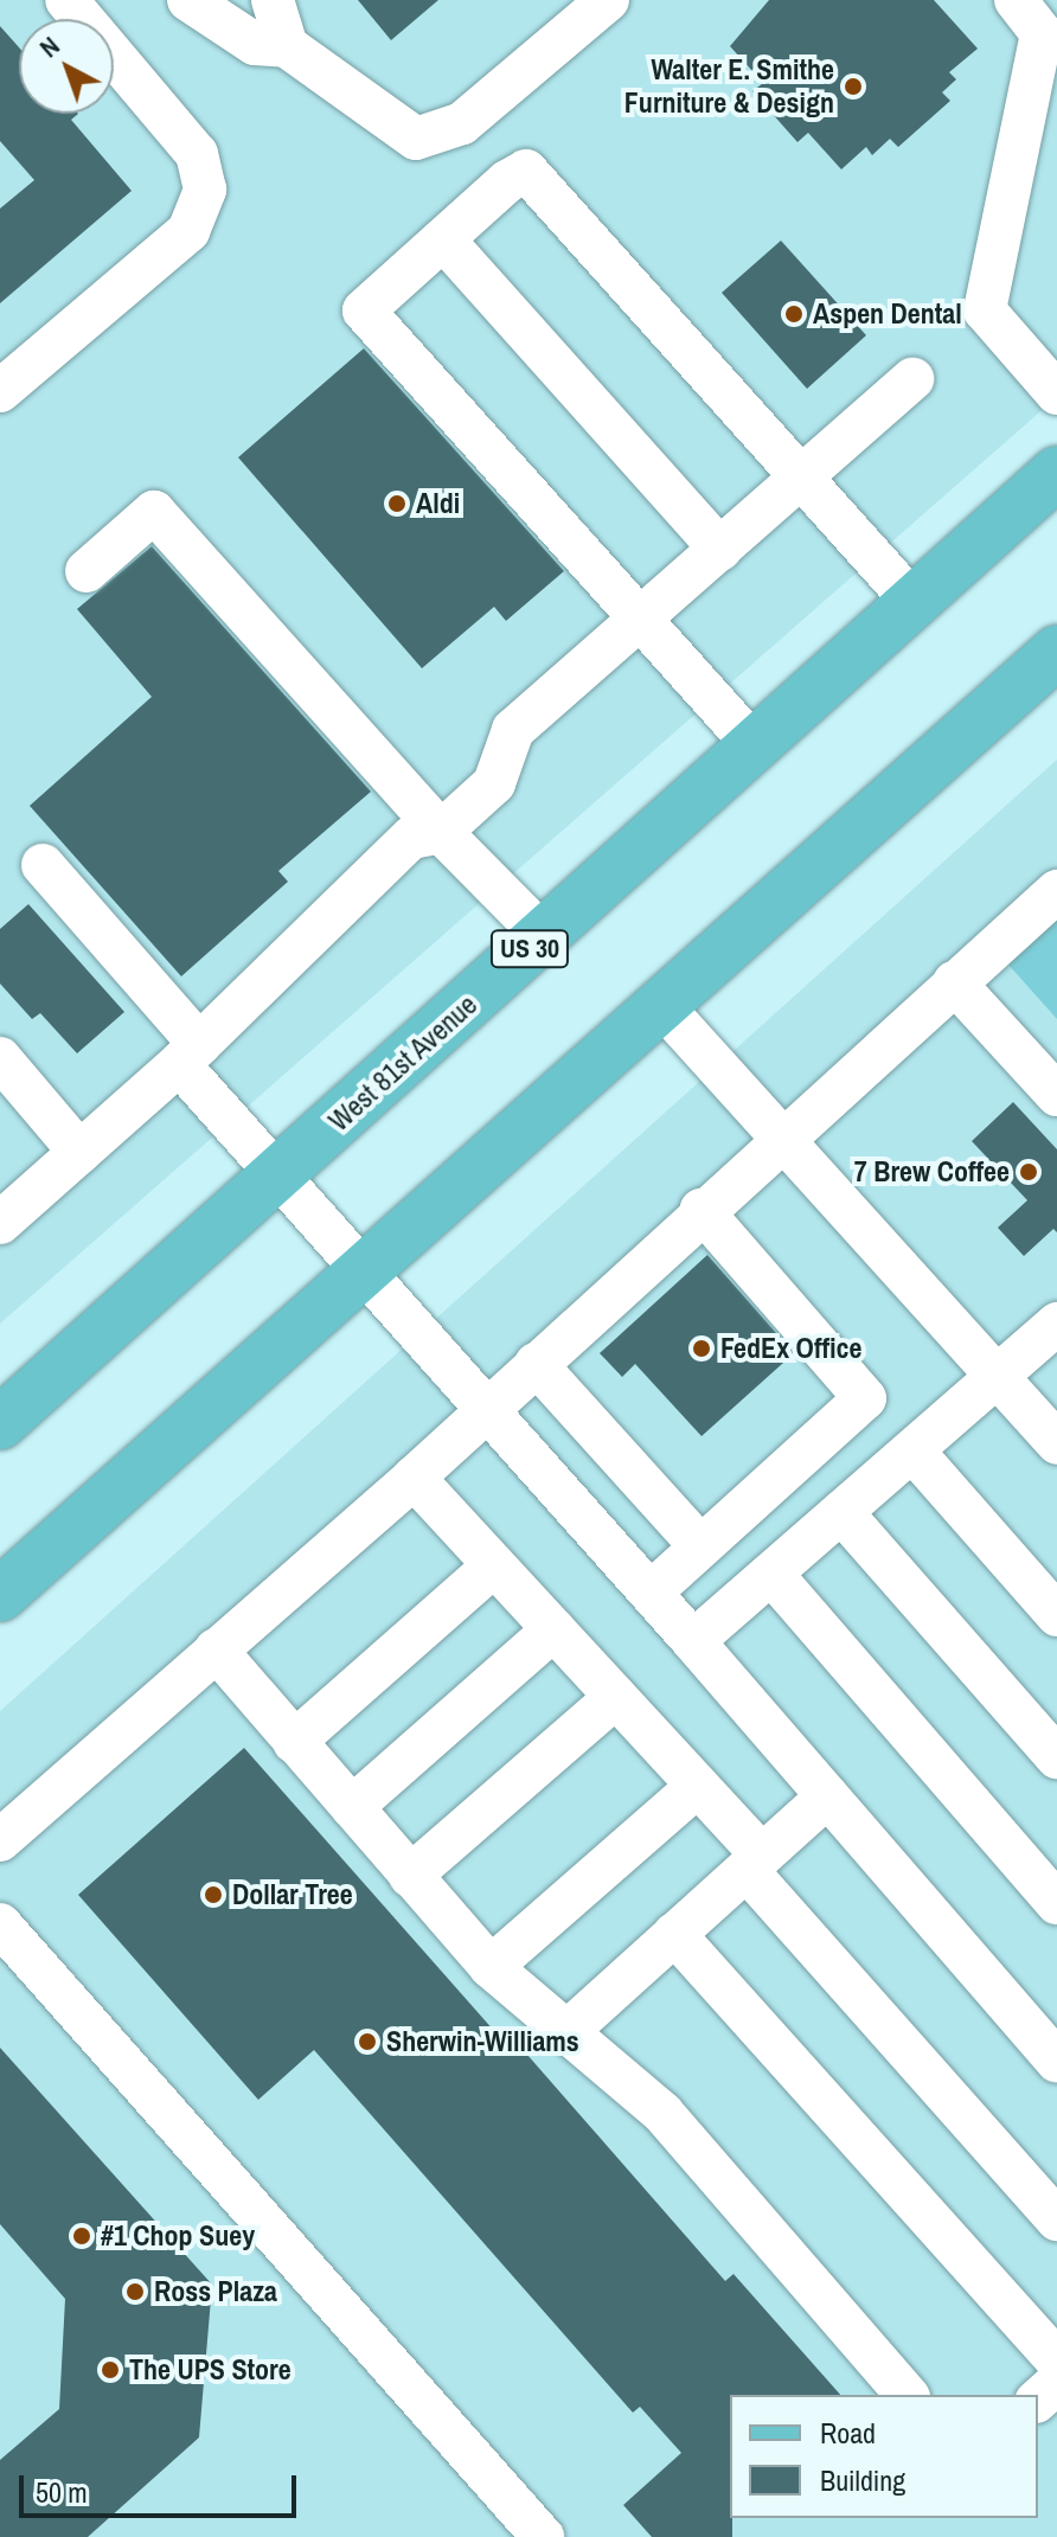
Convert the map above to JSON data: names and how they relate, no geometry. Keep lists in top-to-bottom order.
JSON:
{
  "streets": {
    "main road": ["US 30", "West 81st Avenue"]
  },
  "places": [
    "Walter E. Smithe Furniture & Design",
    "Aspen Dental",
    "Aldi",
    "7 Brew Coffee",
    "FedEx Office",
    "Dollar Tree",
    "Sherwin-Williams",
    "#1 Chop Suey",
    "Ross Plaza",
    "The UPS Store"
  ],
  "legend": ["Road", "Building"],
  "scale_bar": "50 m",
  "north": "top left"
}
